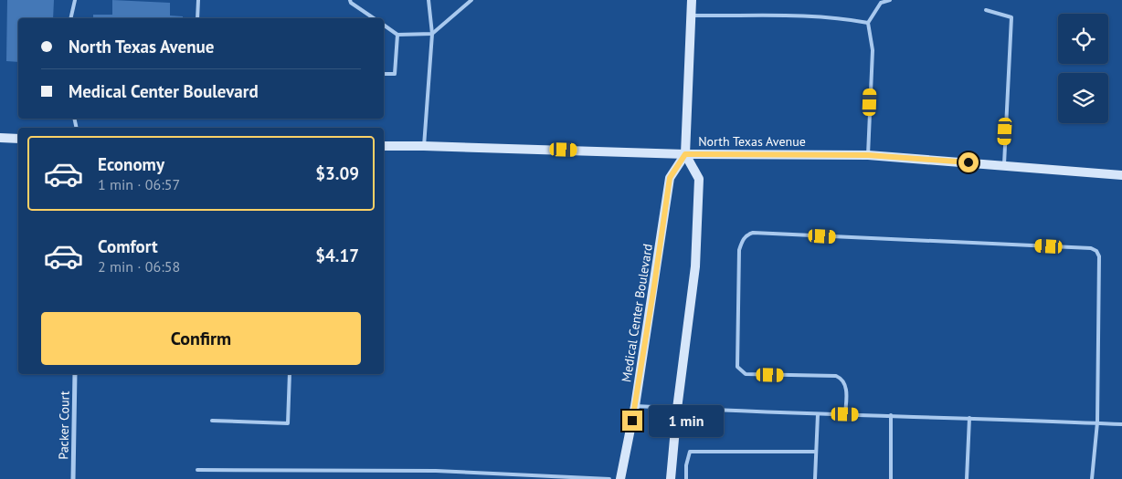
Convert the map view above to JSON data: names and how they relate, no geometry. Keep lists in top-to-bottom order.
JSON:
{
  "streets": {
    "street": ["North Texas Avenue", "Medical Center Boulevard", "Packer Court"]
  },
  "crossings": [
    ["North Texas Avenue", "Medical Center Boulevard"]
  ],
  "page": {
    "banner": ["North Texas Avenue", "Medical Center Boulevard"],
    "list": [
      {
        "name": "Economy",
        "note": "1 min · 06:57",
        "value": "$3.09"
      },
      {
        "name": "Comfort",
        "note": "2 min · 06:58",
        "value": "$4.17"
      }
    ],
    "buttons": "Confirm",
    "bubble": "1 min"
  }
}
